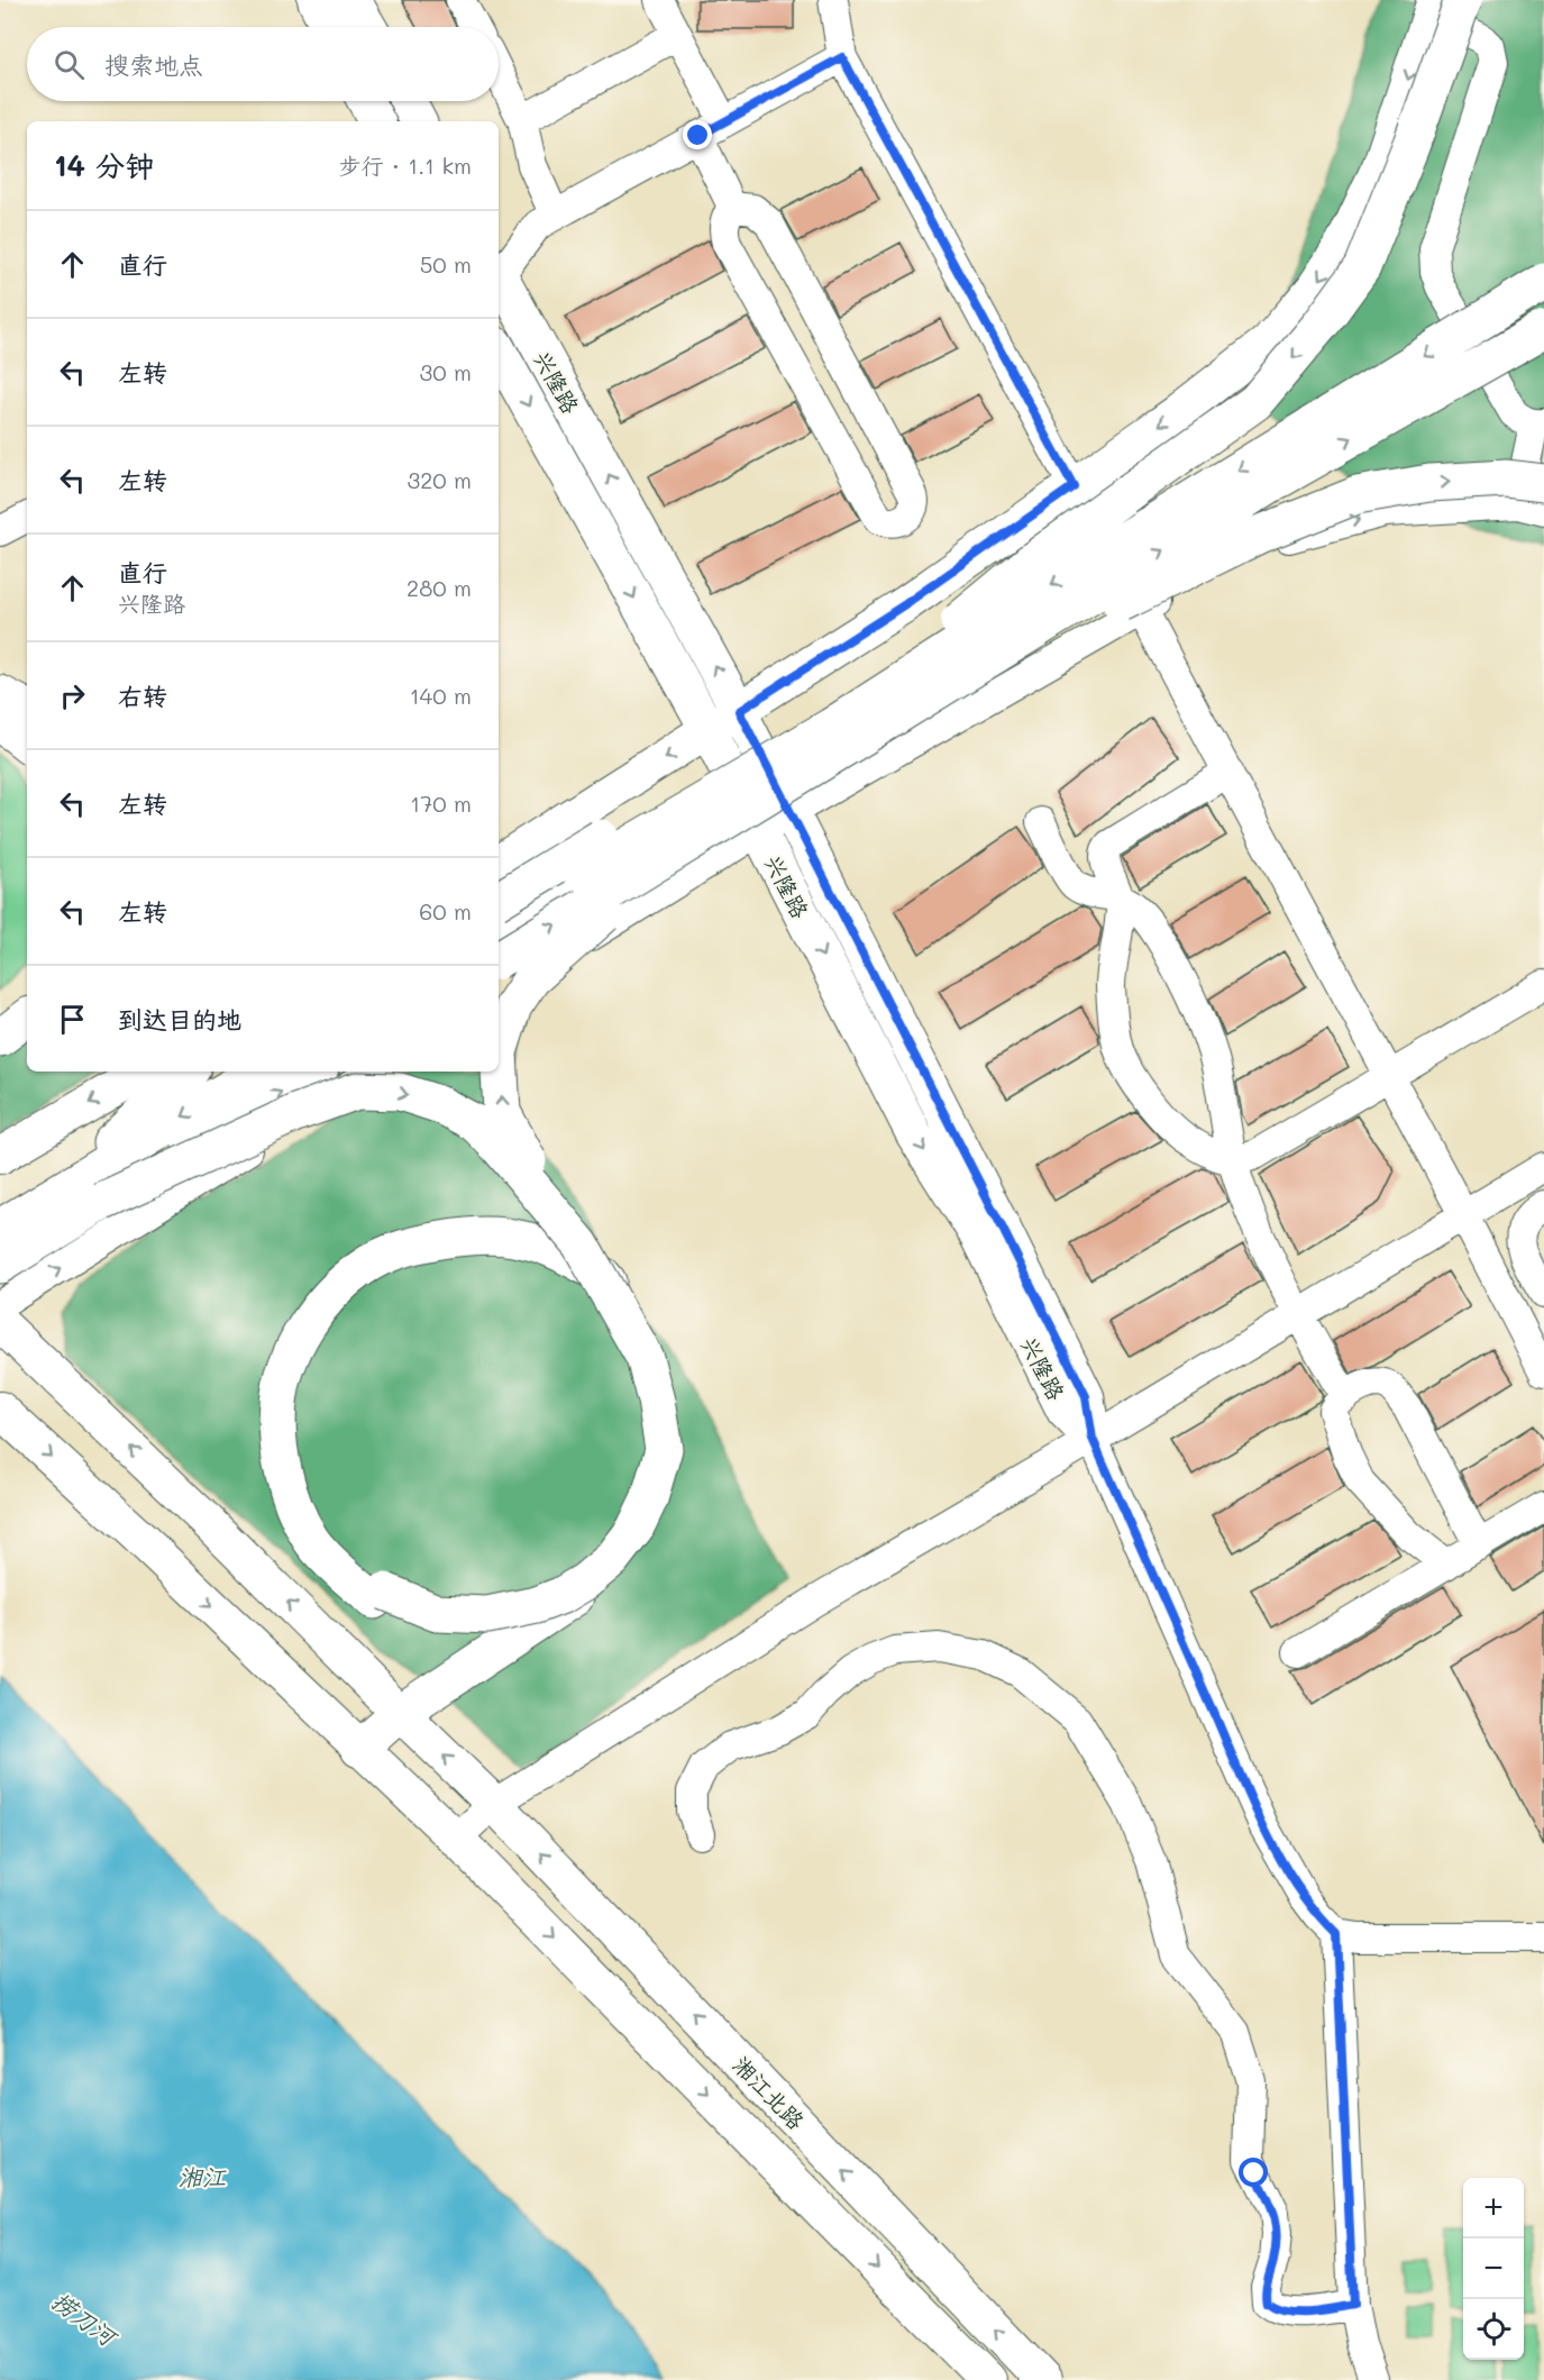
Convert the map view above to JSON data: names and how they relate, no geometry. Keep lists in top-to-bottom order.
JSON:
{
  "streets": {
    "main road": ["兴隆路", "湘江北路"]
  },
  "water": ["湘江", "捞刀河"],
  "page": {
    "search": "搜索地点",
    "heading": ["14 分钟", "步行 · 1.1 km"],
    "list": [
      ["直行", "50 m"],
      ["左转", "30 m"],
      ["左转", "320 m"],
      ["直行", "兴隆路", "280 m"],
      ["右转", "140 m"],
      ["左转", "170 m"],
      ["左转", "60 m"],
      "到达目的地"
    ],
    "map_buttons": ["+", "−"]
  }
}
